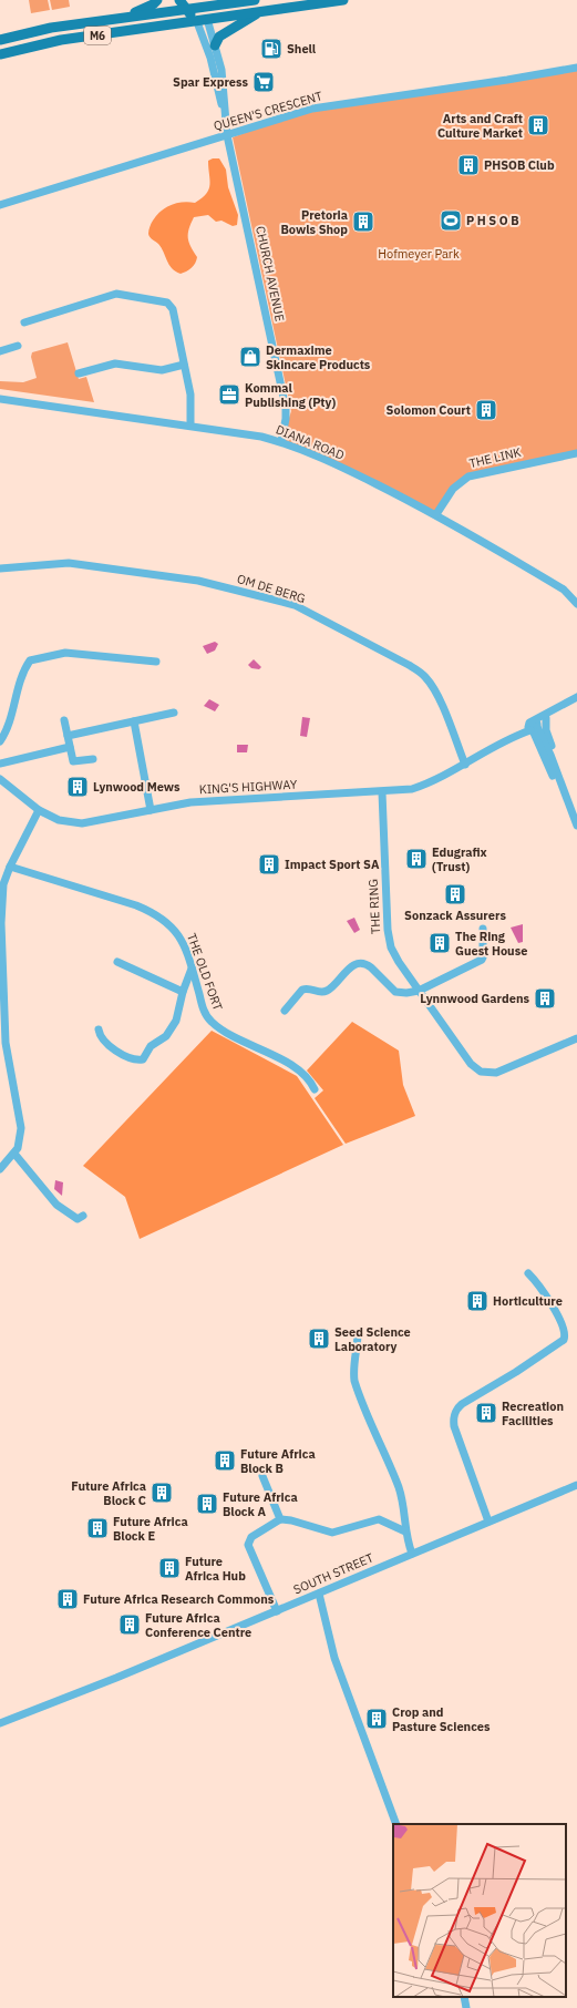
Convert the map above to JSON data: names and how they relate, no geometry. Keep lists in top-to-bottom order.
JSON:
{
  "streets": {
    "main road": ["M6"],
    "street": [
      "QUEEN'S CRESCENT",
      "CHURCH AVENUE",
      "DIANA ROAD",
      "THE LINK",
      "OM DE BERG",
      "KING'S HIGHWAY",
      "THE RING",
      "THE OLD FORT",
      "SOUTH STREET"
    ]
  },
  "crossings": [
    ["M6", "CHURCH AVENUE"],
    ["QUEEN'S CRESCENT", "CHURCH AVENUE"],
    ["CHURCH AVENUE", "DIANA ROAD"],
    ["DIANA ROAD", "THE LINK"],
    ["OM DE BERG", "KING'S HIGHWAY"],
    ["KING'S HIGHWAY", "THE RING"]
  ],
  "parks": ["Hofmeyer Park"],
  "places": {
    "fuel station": ["Shell"],
    "supermarket": ["Spar Express"],
    "building": [
      "Arts and Craft Culture Market",
      "PHSOB Club",
      "Pretoria Bowls Shop",
      "Solomon Court",
      "Lynwood Mews",
      "Edugrafix (Trust)",
      "Impact Sport SA",
      "Sonzack Assurers",
      "The Ring Guest House",
      "Lynnwood Gardens",
      "Horticulture",
      "Seed Science Laboratory",
      "Recreation Facilities",
      "Future Africa Block B",
      "Future Africa Block C",
      "Future Africa Block A",
      "Future Africa Block E",
      "Future Africa Hub",
      "Future Africa Research Commons",
      "Future Africa Conference Centre",
      "Crop and Pasture Sciences"
    ],
    "sports": ["P H S O B"],
    "shop": ["Dermaxime Skincare Products"],
    "office": ["Kommal Publishing (Pty)"]
  }
}
